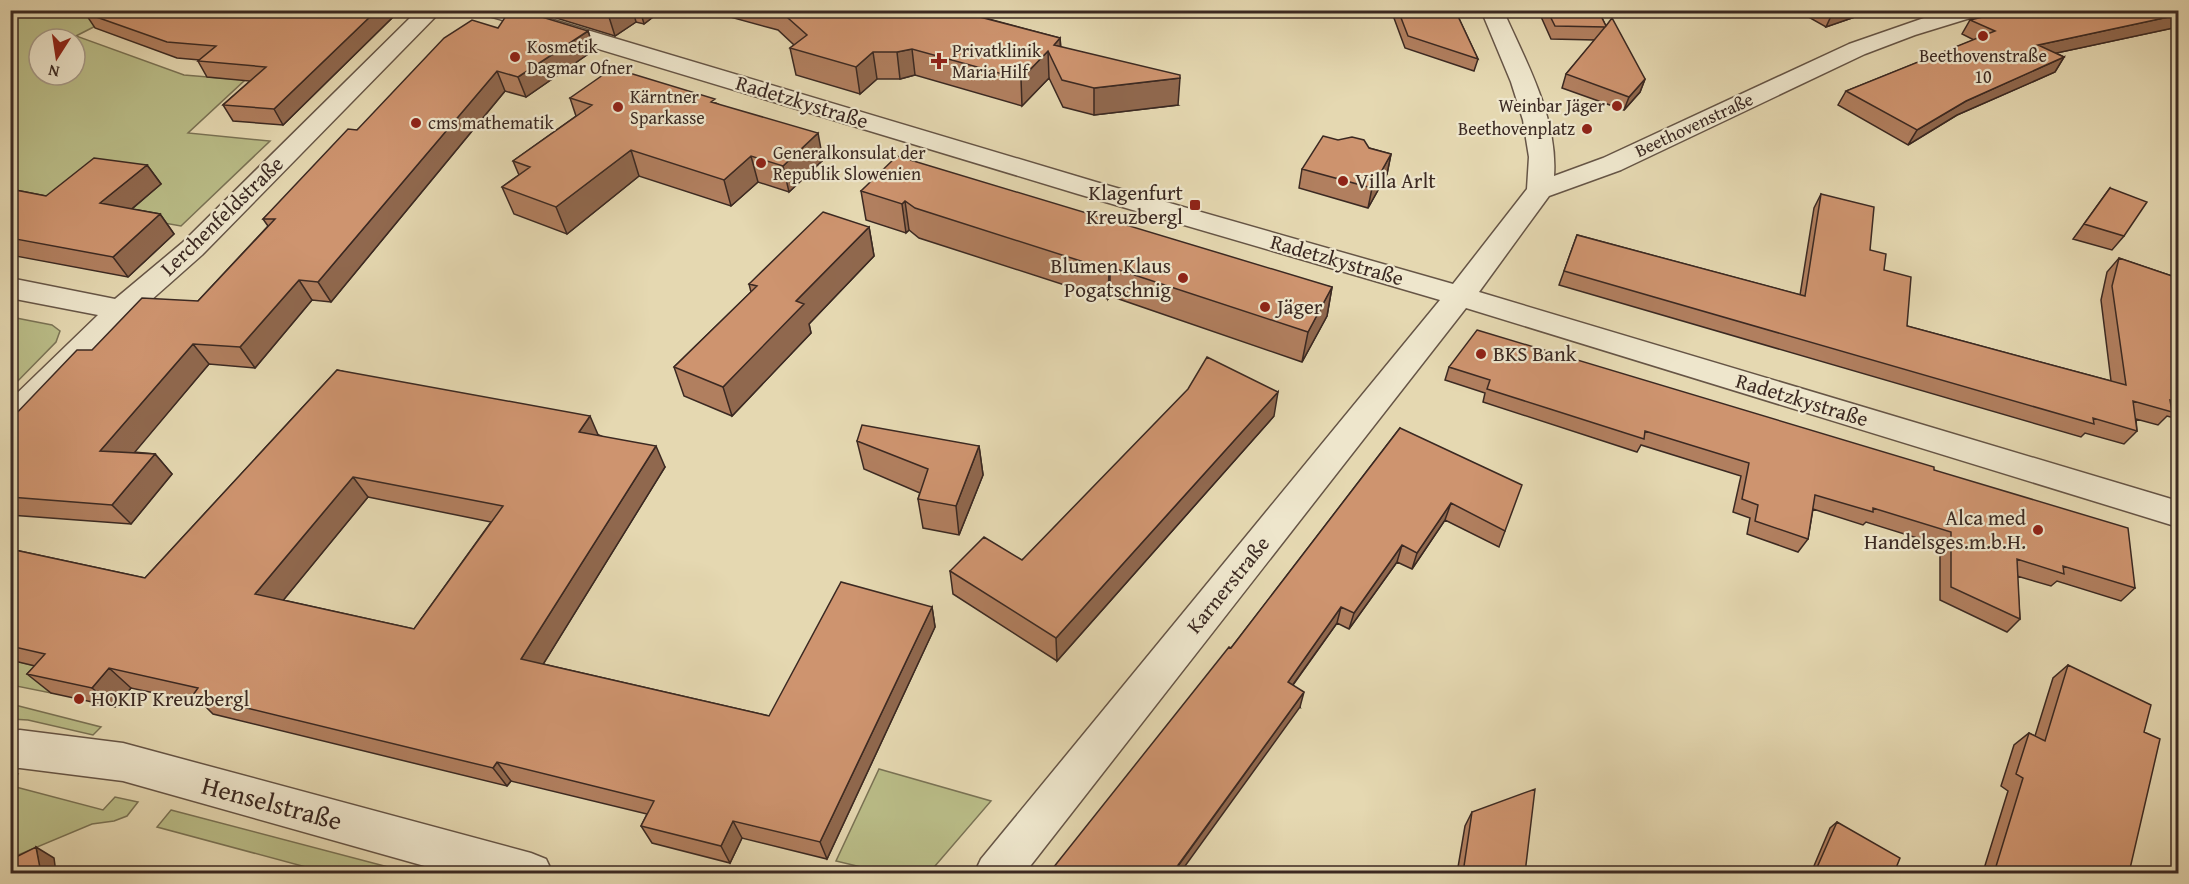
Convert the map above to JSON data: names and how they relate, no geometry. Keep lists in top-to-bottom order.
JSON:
{
  "streets": {
    "street": [
      "Radetzkystraße",
      "Beethovenstraße",
      "Lerchenfeldstraße",
      "Karnerstraße",
      "Henselstraße"
    ]
  },
  "crossings": [
    ["Radetzkystraße", "Karnerstraße"]
  ],
  "places": {
    "other": [
      "Beethovenstraße 10",
      "Kosmetik Dagmar Ofner",
      "Weinbar Jäger",
      "Kärntner Sparkasse",
      "cms mathematik",
      "Beethovenplatz",
      "Generalkonsulat der Republik Slowenien",
      "Villa Arlt",
      "Blumen Klaus Pogatschnig",
      "Jäger",
      "BKS Bank",
      "Alca med Handelsges.m.b.H.",
      "HOKIP Kreuzbergl"
    ],
    "health": ["Privatklinik Maria Hilf"],
    "transit": ["Klagenfurt Kreuzbergl"]
  },
  "north": "bottom"
}
